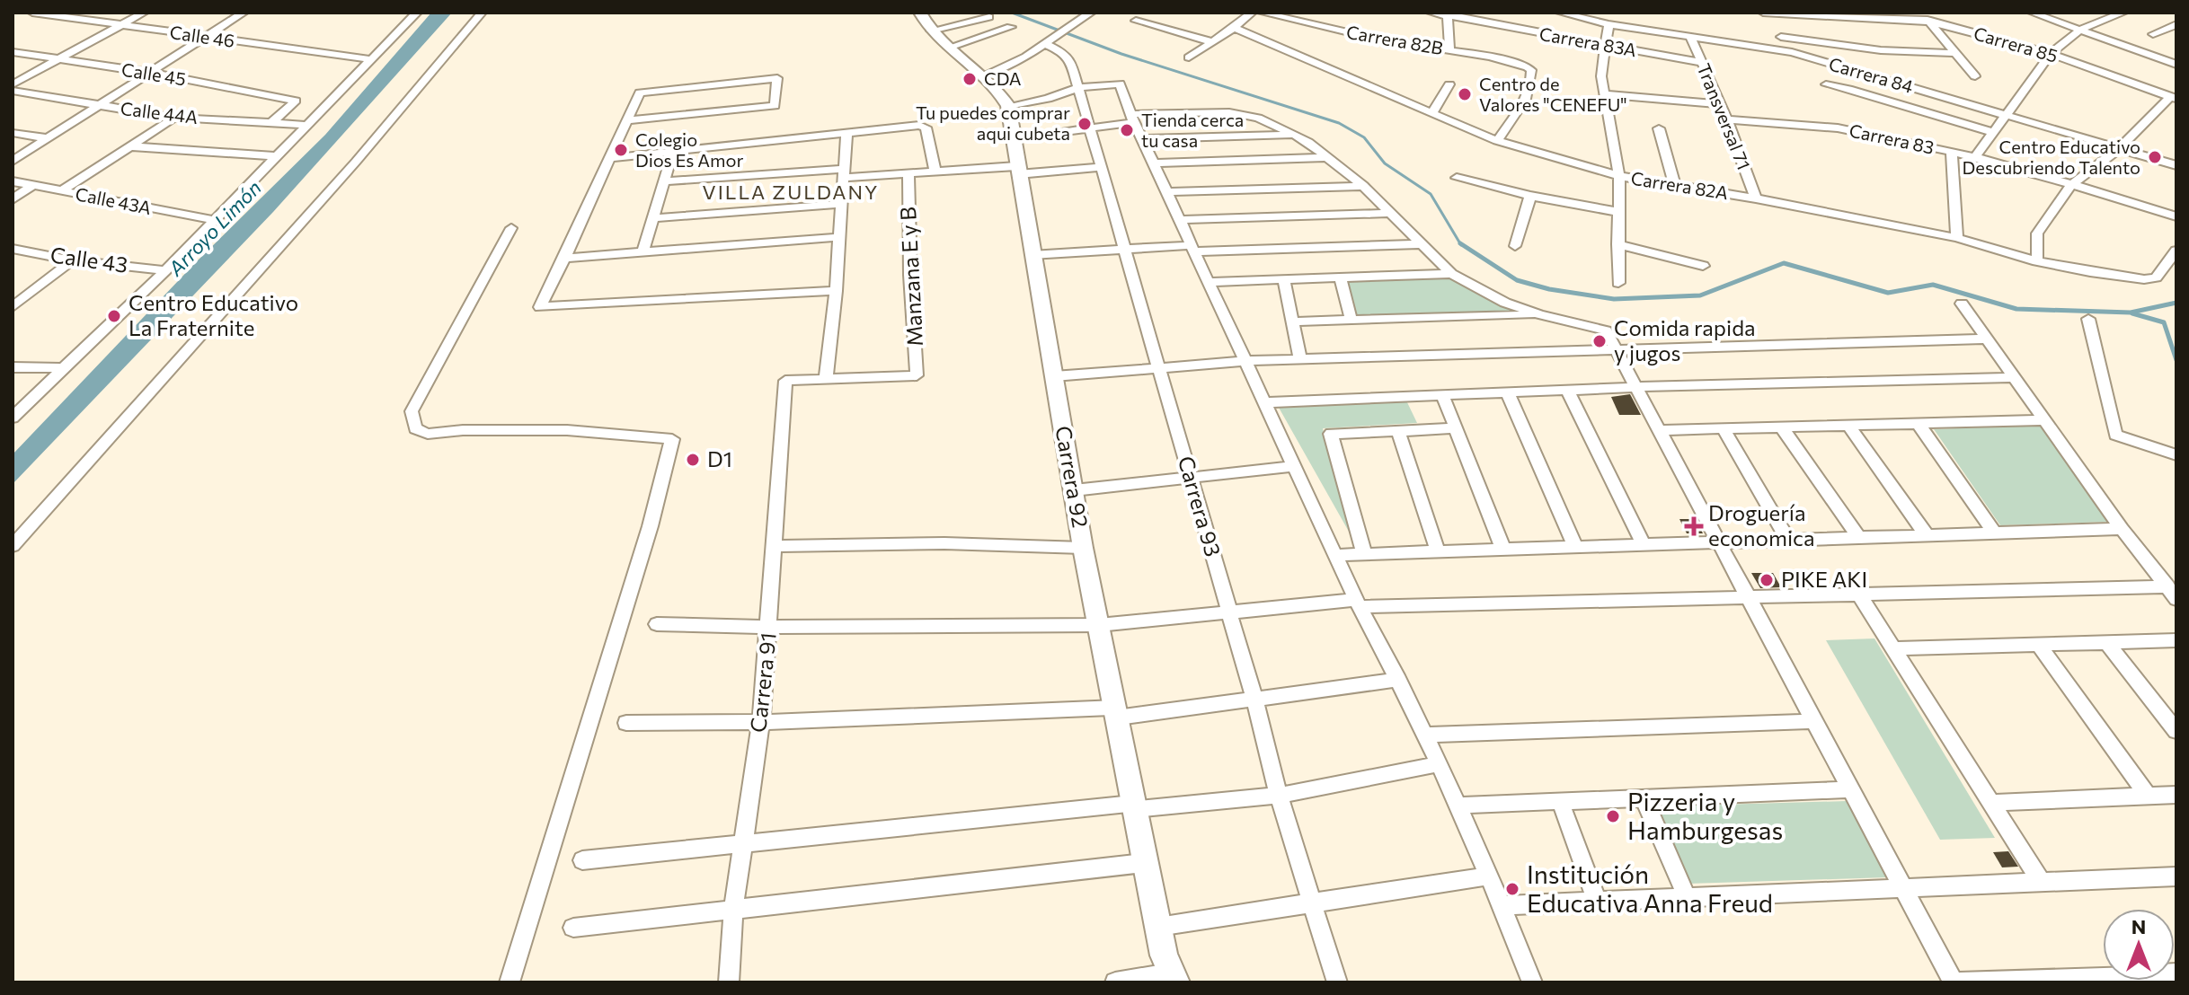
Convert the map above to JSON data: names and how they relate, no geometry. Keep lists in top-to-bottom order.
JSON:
{
  "streets": {
    "street": [
      "Calle 46",
      "Carrera 82B",
      "Carrera 83A",
      "Carrera 85",
      "Calle 45",
      "Carrera 84",
      "Calle 44A",
      "Transversal 71",
      "Carrera 83",
      "Carrera 82A",
      "Calle 43A",
      "Calle 43",
      "Manzana E y B",
      "Carrera 92",
      "Carrera 93",
      "Carrera 91"
    ]
  },
  "crossings": [
    ["Carrera 82B", "Carrera 82A"],
    ["Carrera 83A", "Transversal 71"],
    ["Calle 45", "Calle 44A"],
    ["Carrera 84", "Transversal 71"],
    ["Transversal 71", "Carrera 83"],
    ["Transversal 71", "Carrera 82A"],
    ["Manzana E y B", "Carrera 91"]
  ],
  "districts": ["VILLA ZULDANY"],
  "water": ["Arroyo Limón"],
  "places": {
    "other": [
      "CDA",
      "Centro de Valores \"CENEFU\"",
      "Tu puedes comprar aqui cubeta",
      "Tienda cerca tu casa",
      "Colegio Dios Es Amor",
      "Centro Educativo Descubriendo Talento",
      "Centro Educativo La Fraternite",
      "Comida rapida y jugos",
      "D1",
      "PIKE AKI",
      "Pizzeria y Hamburgesas",
      "Institución Educativa Anna Freud"
    ],
    "health": ["Droguería economica"]
  },
  "north": "top"
}
